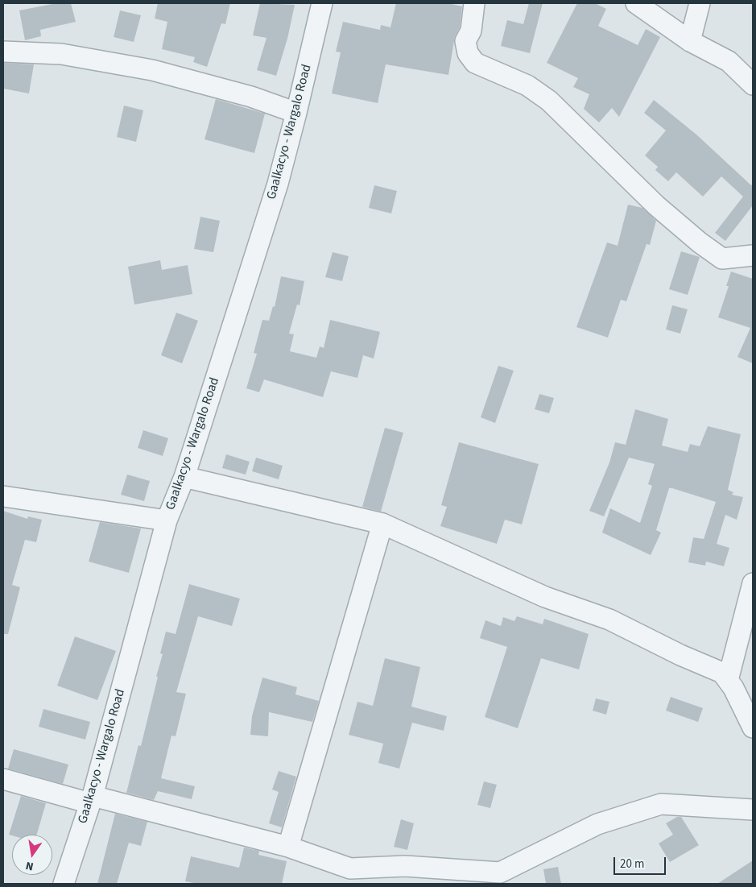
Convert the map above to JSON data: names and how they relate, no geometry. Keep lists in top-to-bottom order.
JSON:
{
  "streets": {
    "street": ["Gaalkacyo - Wargalo Road"]
  },
  "scale_bar": "20 m",
  "north": "bottom"
}
